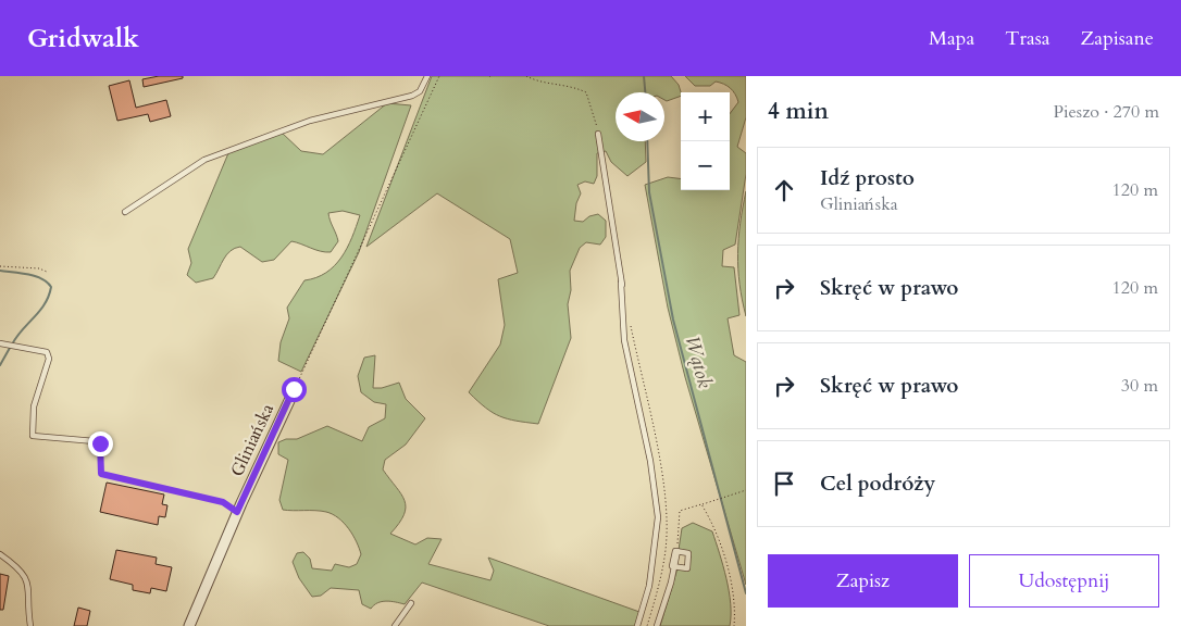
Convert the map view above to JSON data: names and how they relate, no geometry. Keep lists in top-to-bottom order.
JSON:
{
  "streets": {
    "street": ["Gliniańska"]
  },
  "water": ["Wątok"],
  "north": "left",
  "page": {
    "header": "Gridwalk",
    "nav": ["Mapa", "Trasa", "Zapisane"],
    "heading": ["4 min", "Pieszo · 270 m"],
    "map_buttons": ["+", "−"],
    "list": [
      ["Idź prosto", "Gliniańska", "120 m"],
      ["Skręć w prawo", "120 m"],
      ["Skręć w prawo", "30 m"],
      "Cel podróży"
    ],
    "buttons": ["Zapisz", "Udostępnij"]
  }
}
